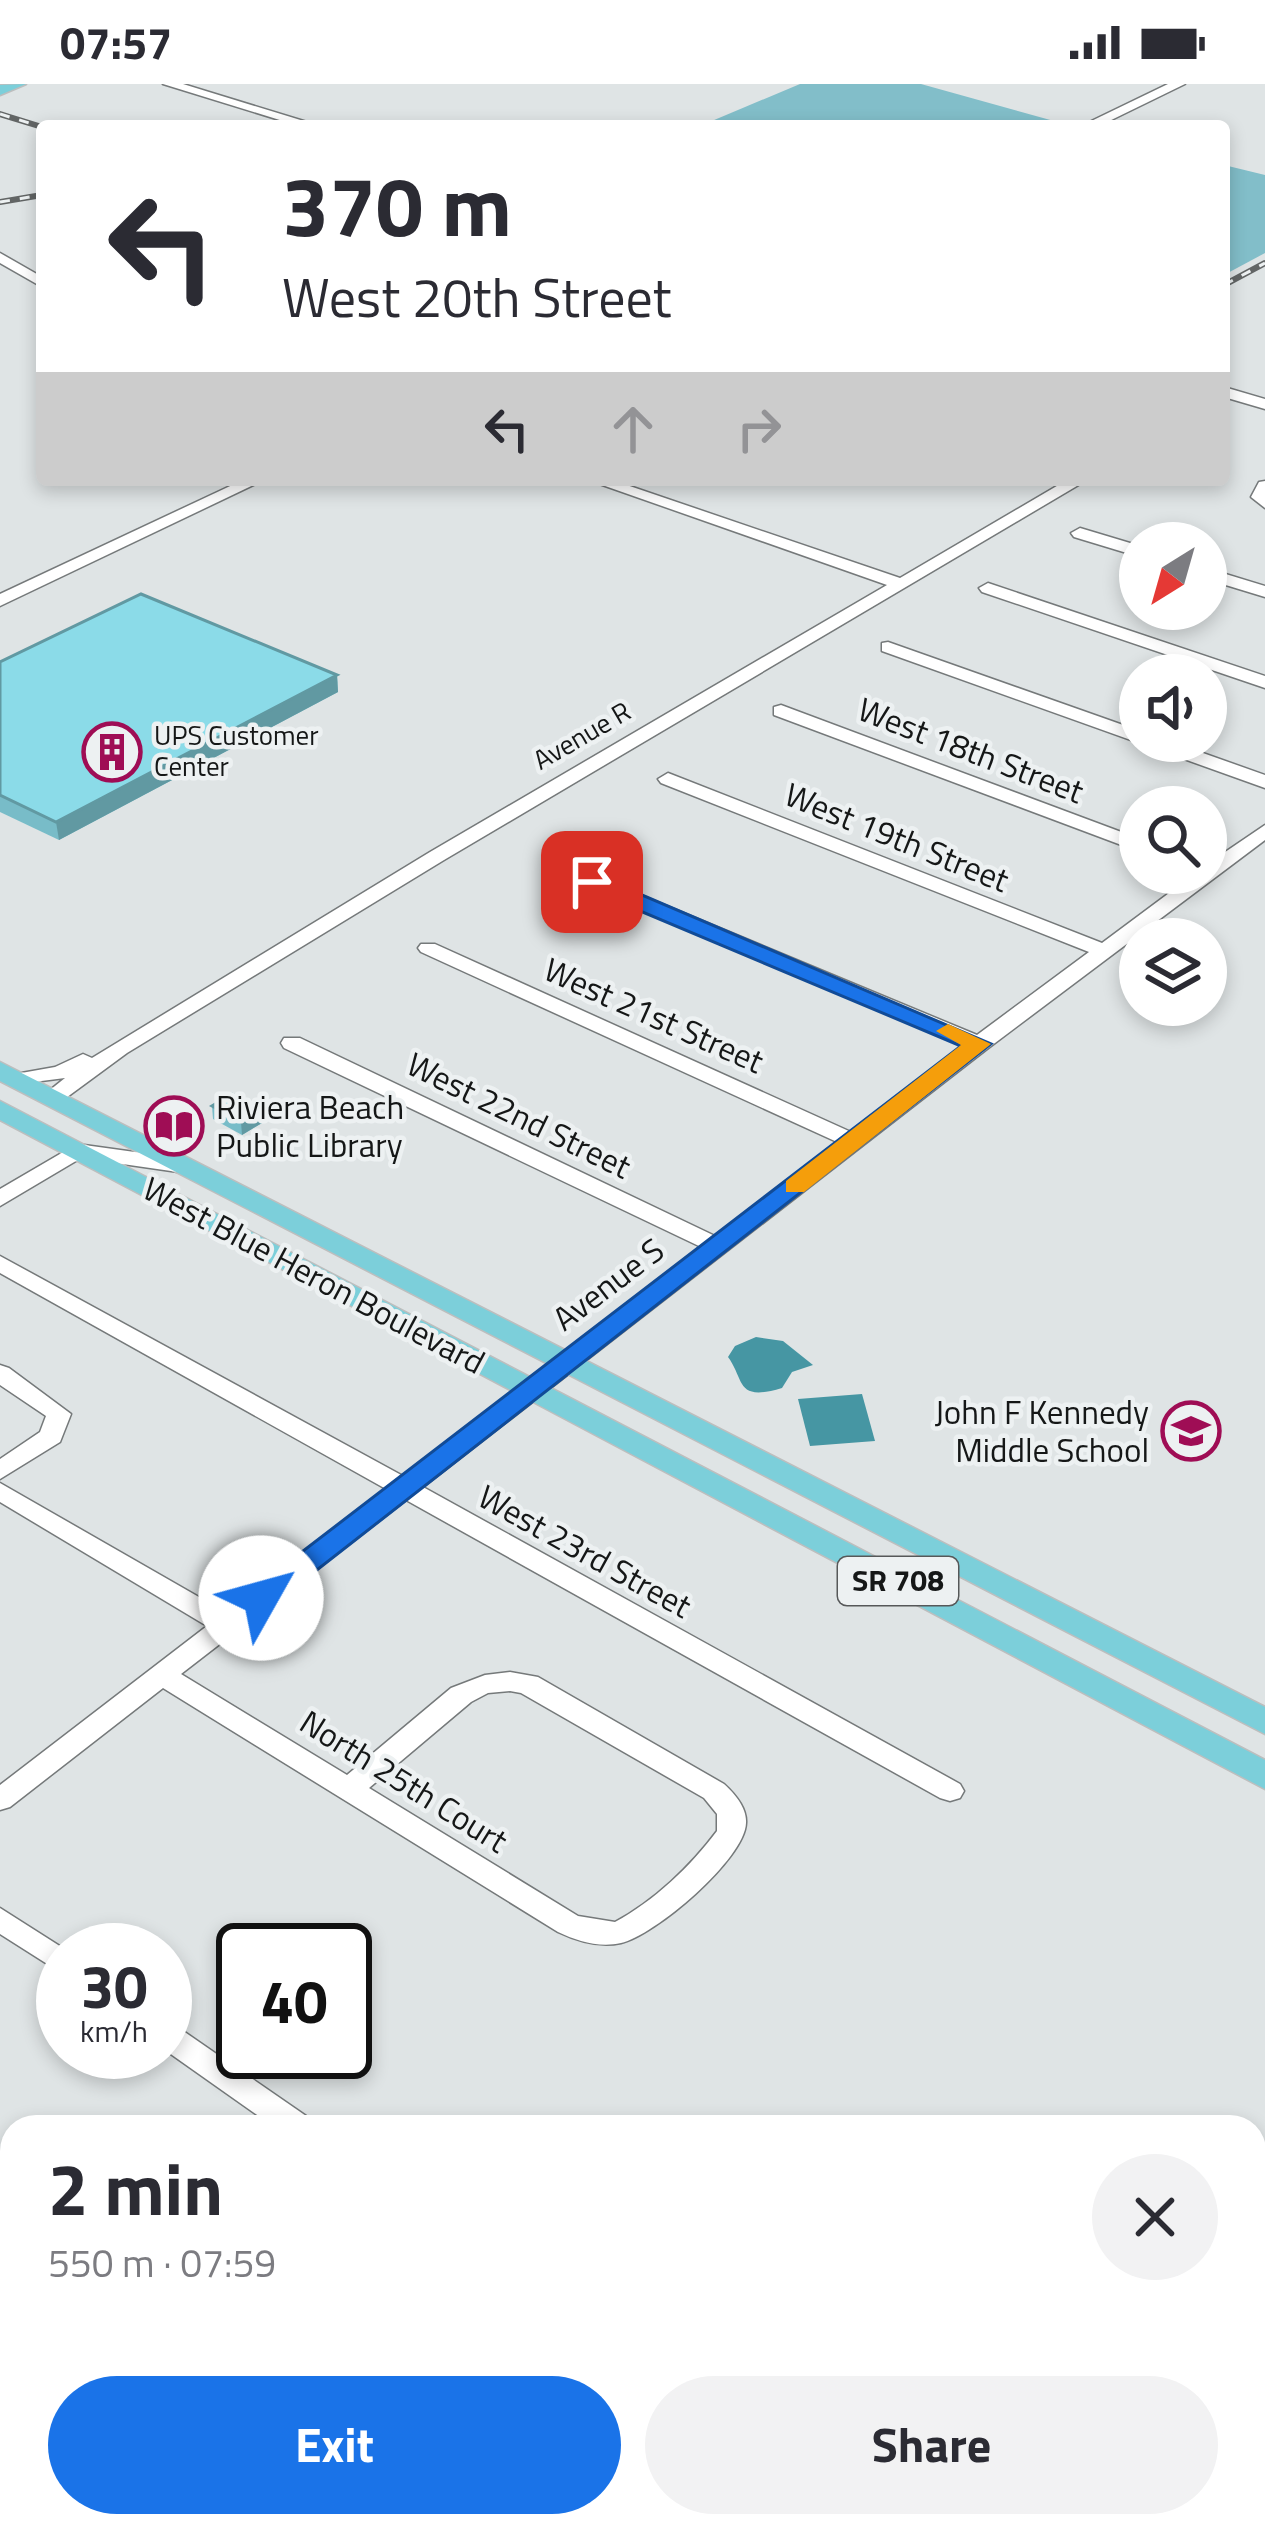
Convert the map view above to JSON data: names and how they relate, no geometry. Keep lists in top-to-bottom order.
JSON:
{
  "streets": {
    "main road": ["West Blue Heron Boulevard", "SR 708"],
    "street": [
      "Avenue R",
      "West 18th Street",
      "West 19th Street",
      "West 21st Street",
      "West 22nd Street",
      "Avenue S",
      "West 23rd Street",
      "North 25th Court"
    ]
  },
  "crossings": [
    ["Avenue R", "West Blue Heron Boulevard"],
    ["West 19th Street", "Avenue S"],
    ["West 21st Street", "Avenue S"],
    ["West 22nd Street", "Avenue S"],
    ["West Blue Heron Boulevard", "Avenue S"],
    ["Avenue S", "West 23rd Street"],
    ["Avenue S", "North 25th Court"]
  ],
  "places": {
    "building": ["UPS Customer Center"],
    "library": ["Riviera Beach Public Library"],
    "school or university": ["John F Kennedy Middle School"]
  },
  "north": "bottom left",
  "page": {
    "status": "07:57",
    "turn": ["370 m", "West 20th Street"],
    "speed": "30 km/h",
    "limit": "40",
    "heading": ["2 min", "550 m · 07:59"],
    "buttons": ["Exit", "Share"]
  }
}
